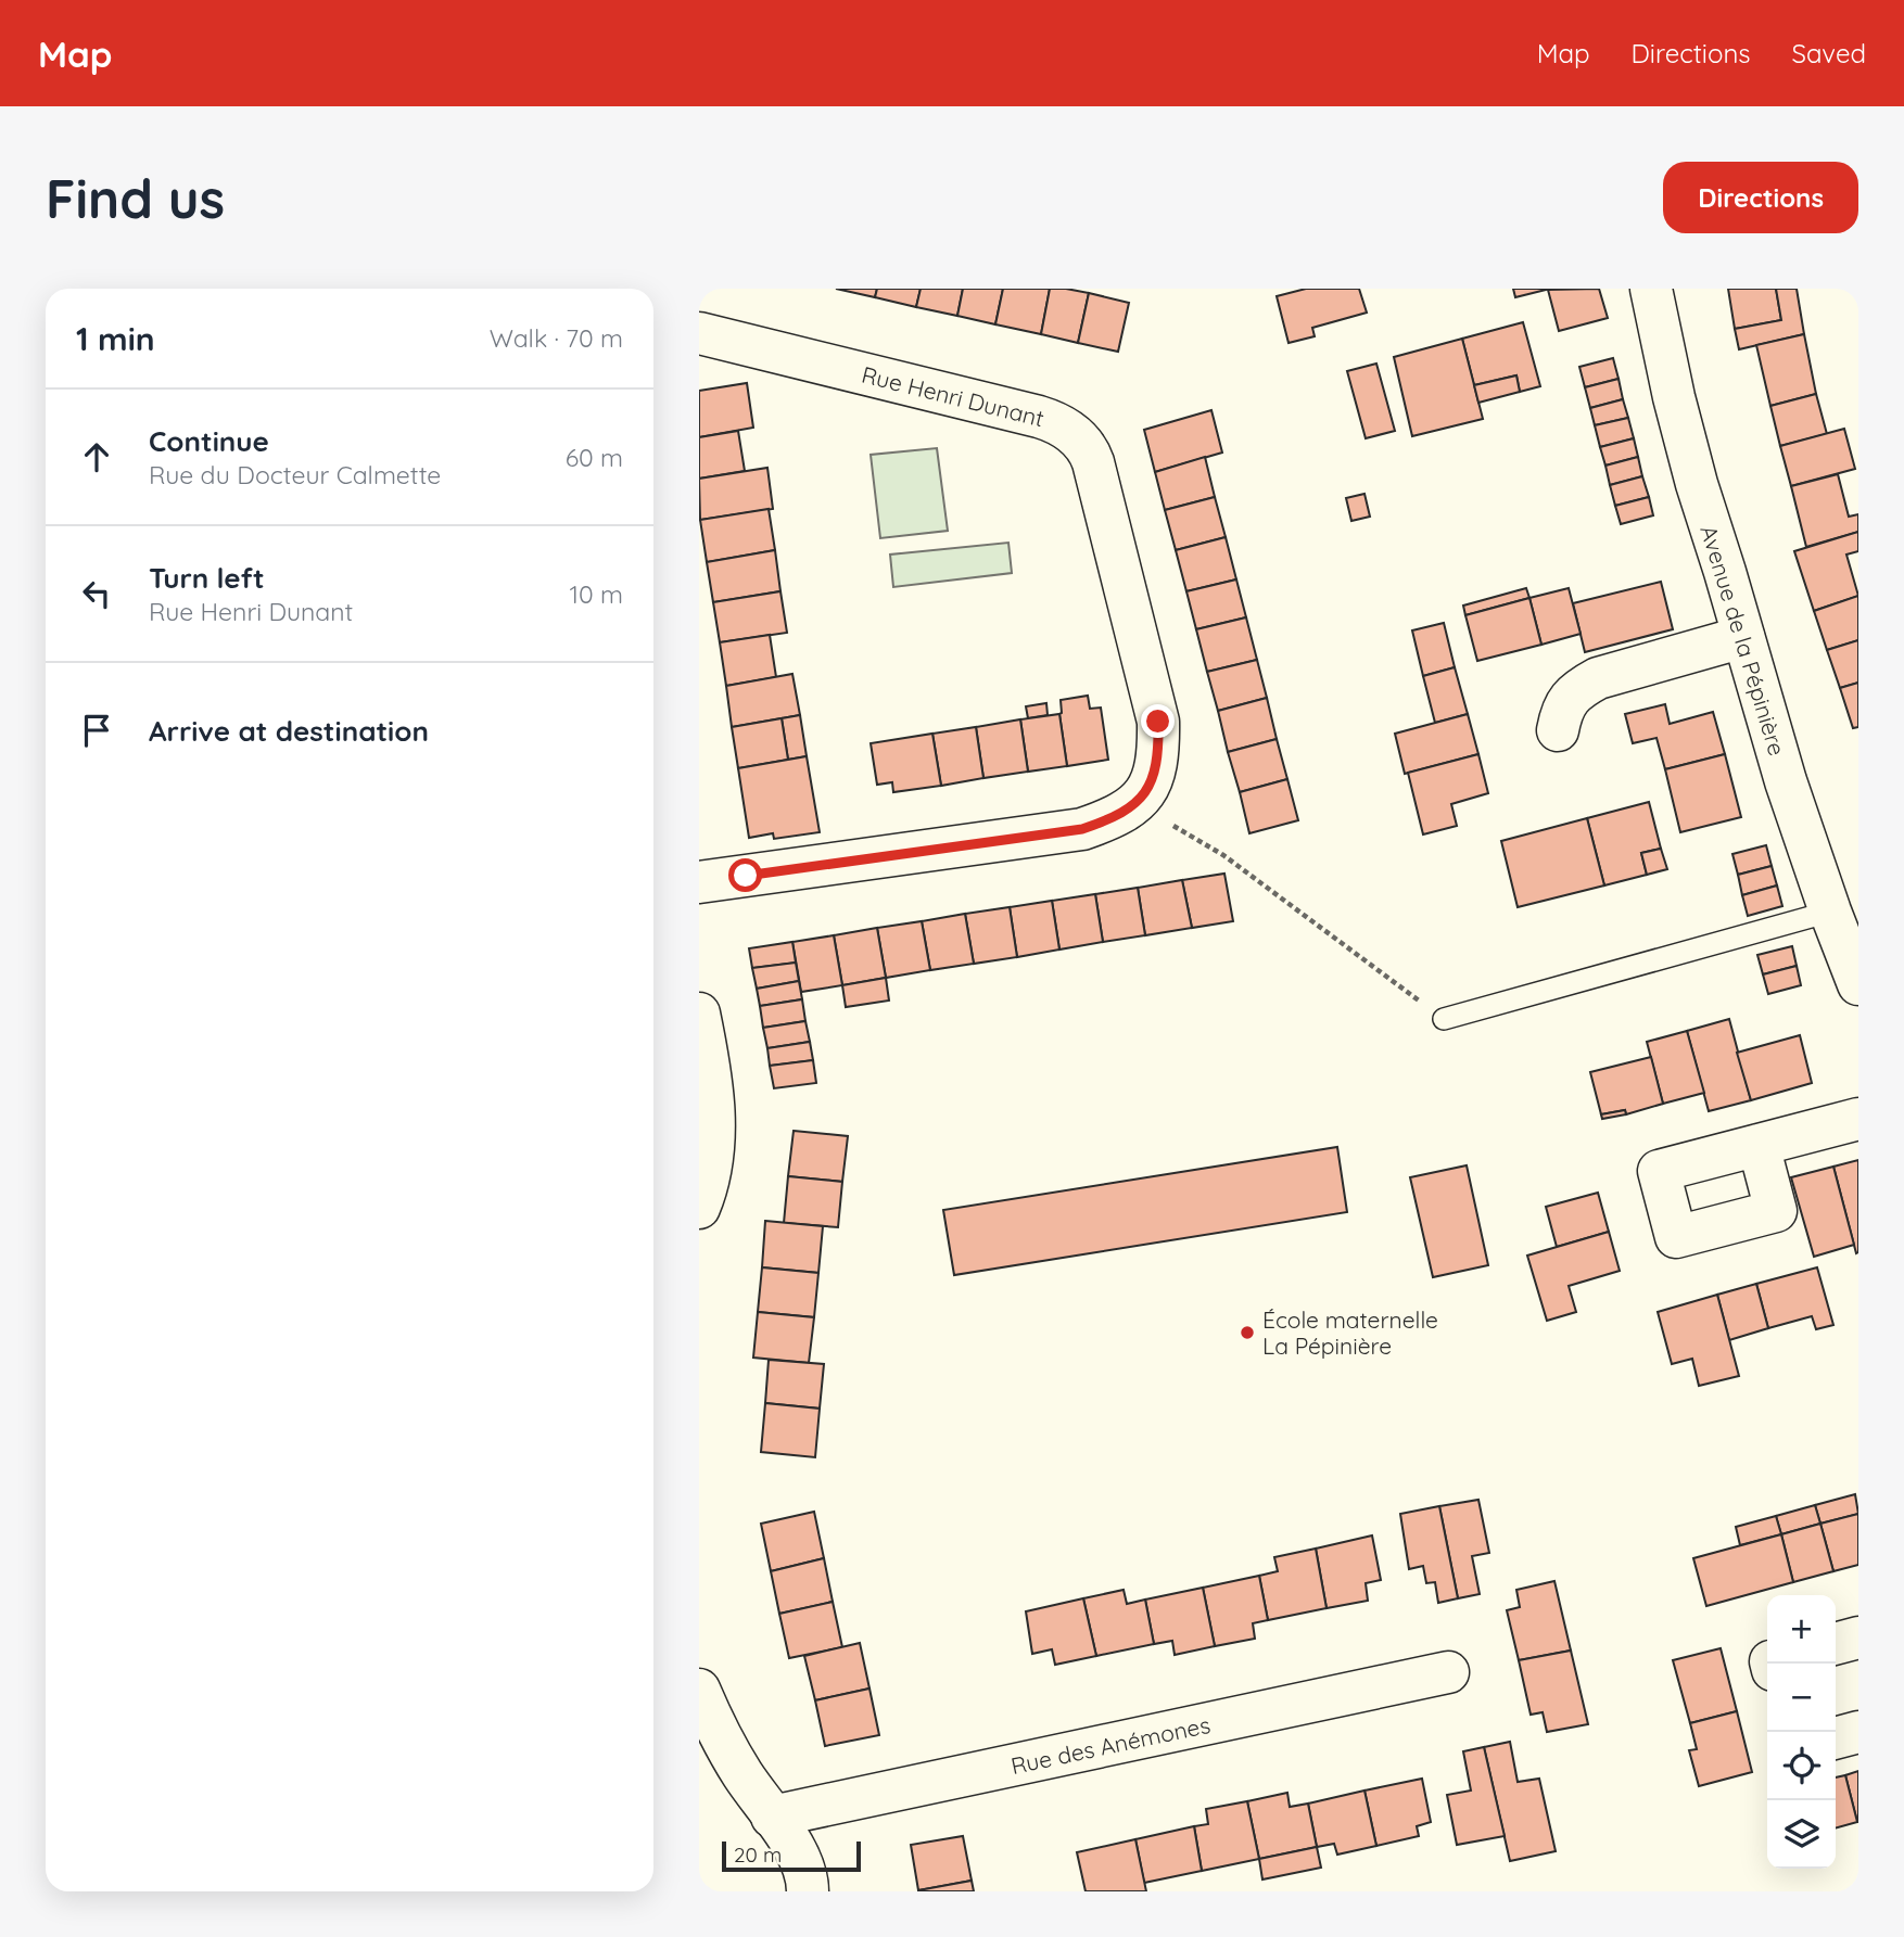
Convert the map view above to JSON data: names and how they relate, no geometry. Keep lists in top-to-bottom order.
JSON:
{
  "streets": {
    "street": ["Rue Henri Dunant", "Avenue de la Pépinière", "Rue des Anémones"]
  },
  "places": ["École maternelle La Pépinière"],
  "scale_bar": "20 m",
  "page": {
    "header": "Map",
    "nav": ["Map", "Directions", "Saved"],
    "buttons": "Directions",
    "title": "Find us",
    "heading": ["1 min", "Walk · 70 m"],
    "list": [
      ["Continue", "Rue du Docteur Calmette", "60 m"],
      ["Turn left", "Rue Henri Dunant", "10 m"],
      "Arrive at destination"
    ],
    "map_buttons": ["+", "−"],
    "scale": "20 m"
  }
}
